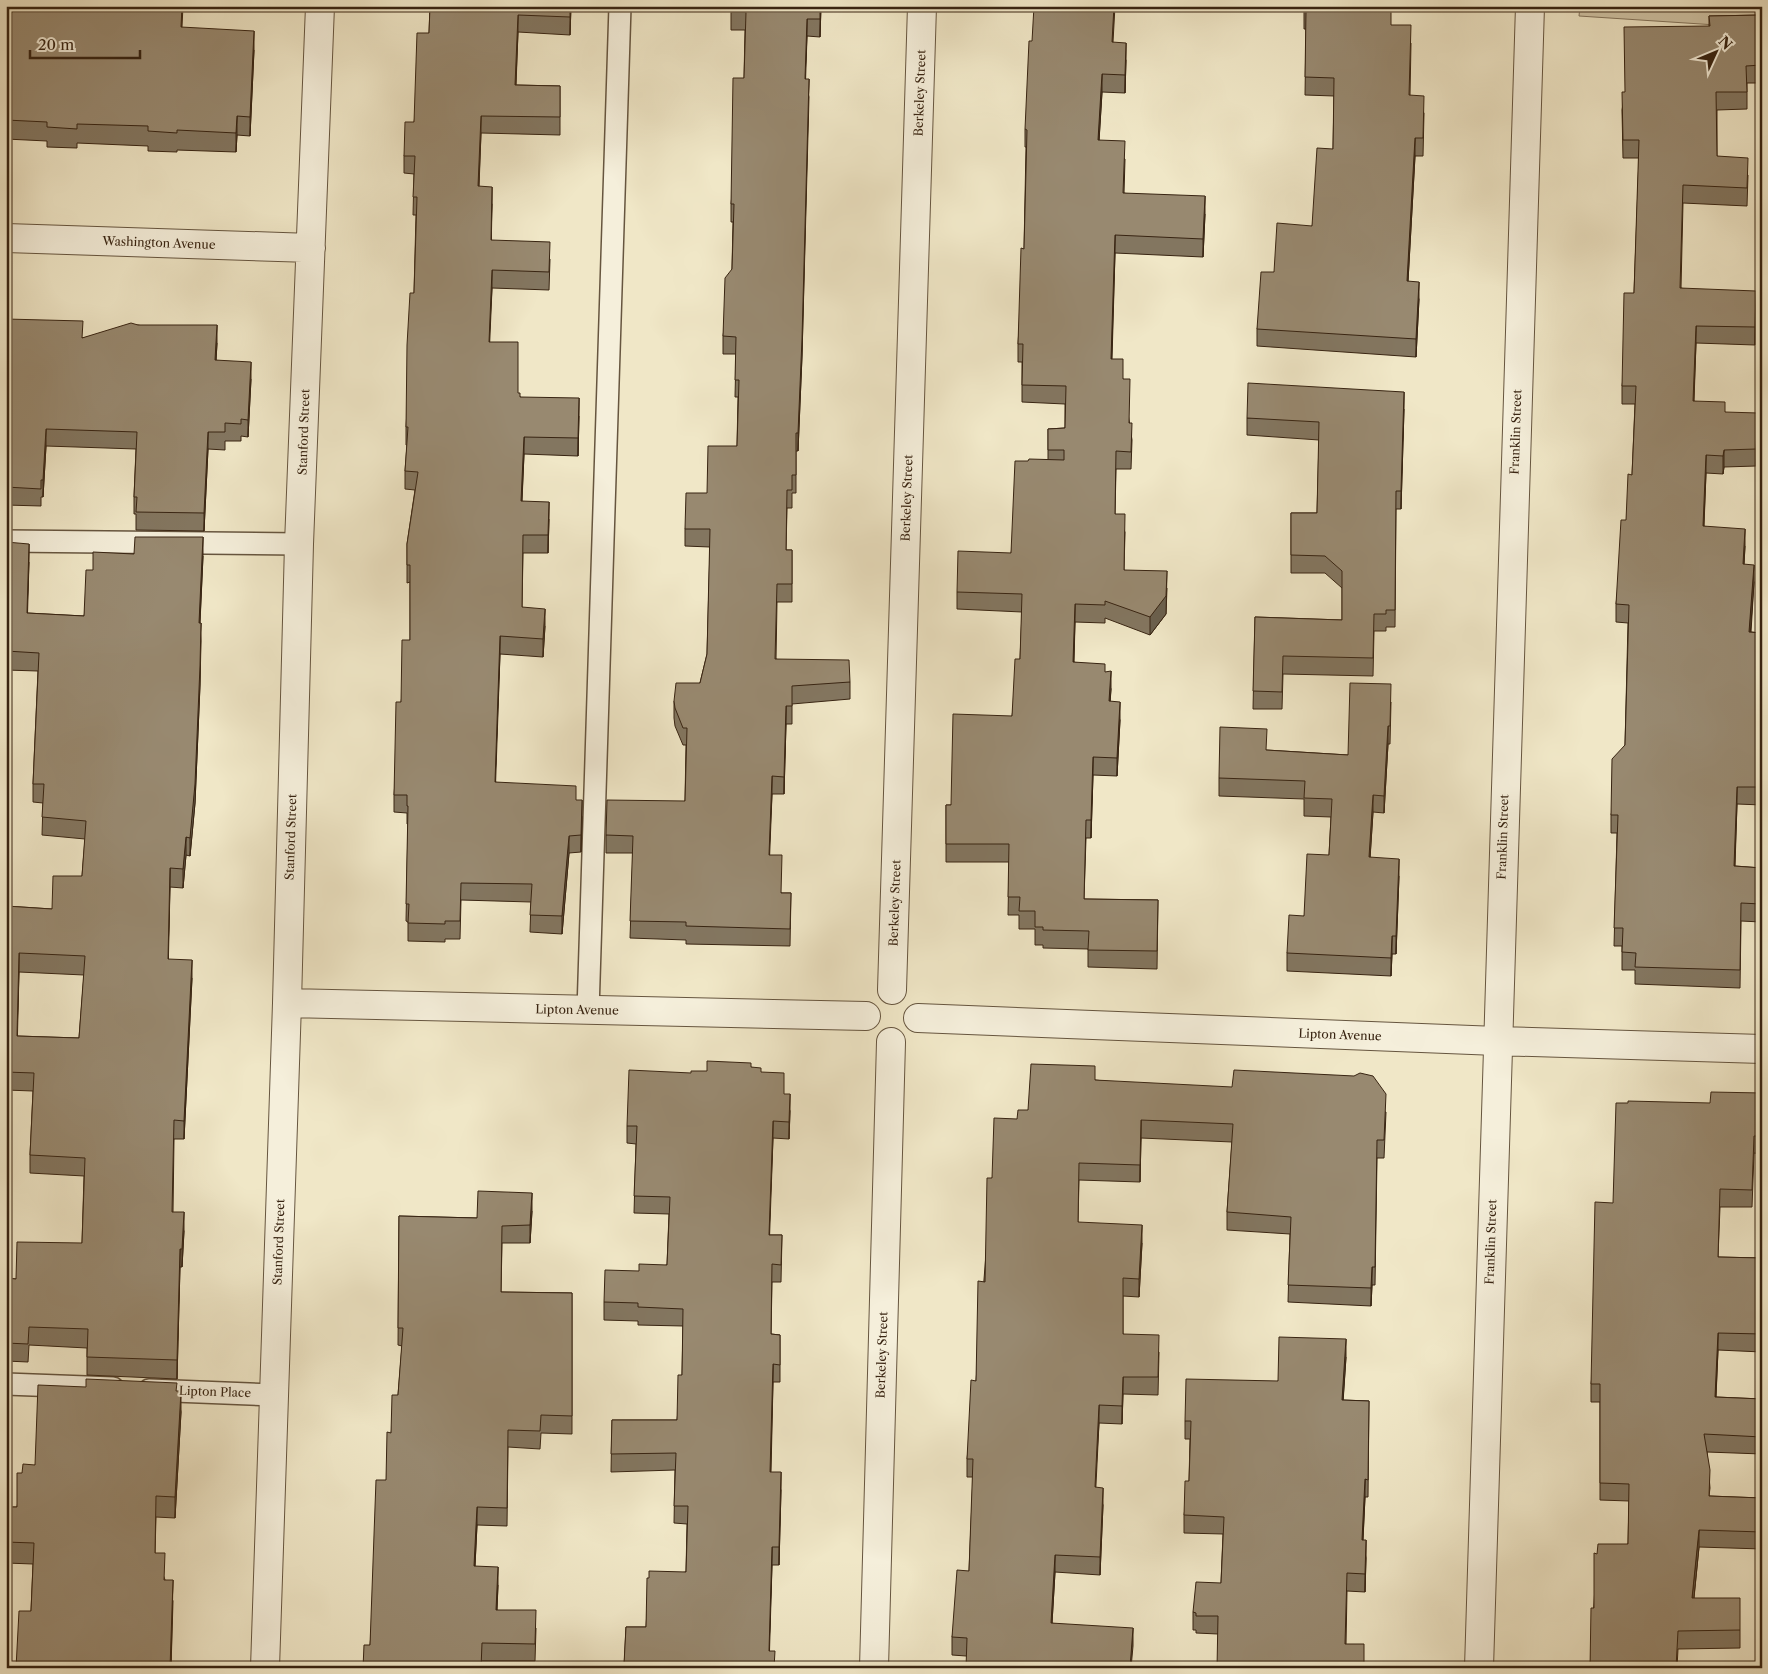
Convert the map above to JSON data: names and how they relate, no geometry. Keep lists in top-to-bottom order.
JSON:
{
  "streets": {
    "street": [
      "Berkeley Street",
      "Washington Avenue",
      "Stanford Street",
      "Franklin Street",
      "Lipton Avenue"
    ],
    "lane": ["Lipton Place"]
  },
  "crossings": [
    ["Berkeley Street", "Lipton Avenue"],
    ["Washington Avenue", "Stanford Street"],
    ["Stanford Street", "Lipton Avenue"],
    ["Stanford Street", "Lipton Place"],
    ["Franklin Street", "Lipton Avenue"]
  ],
  "scale_bar": "20 m",
  "north": "top right"
}
